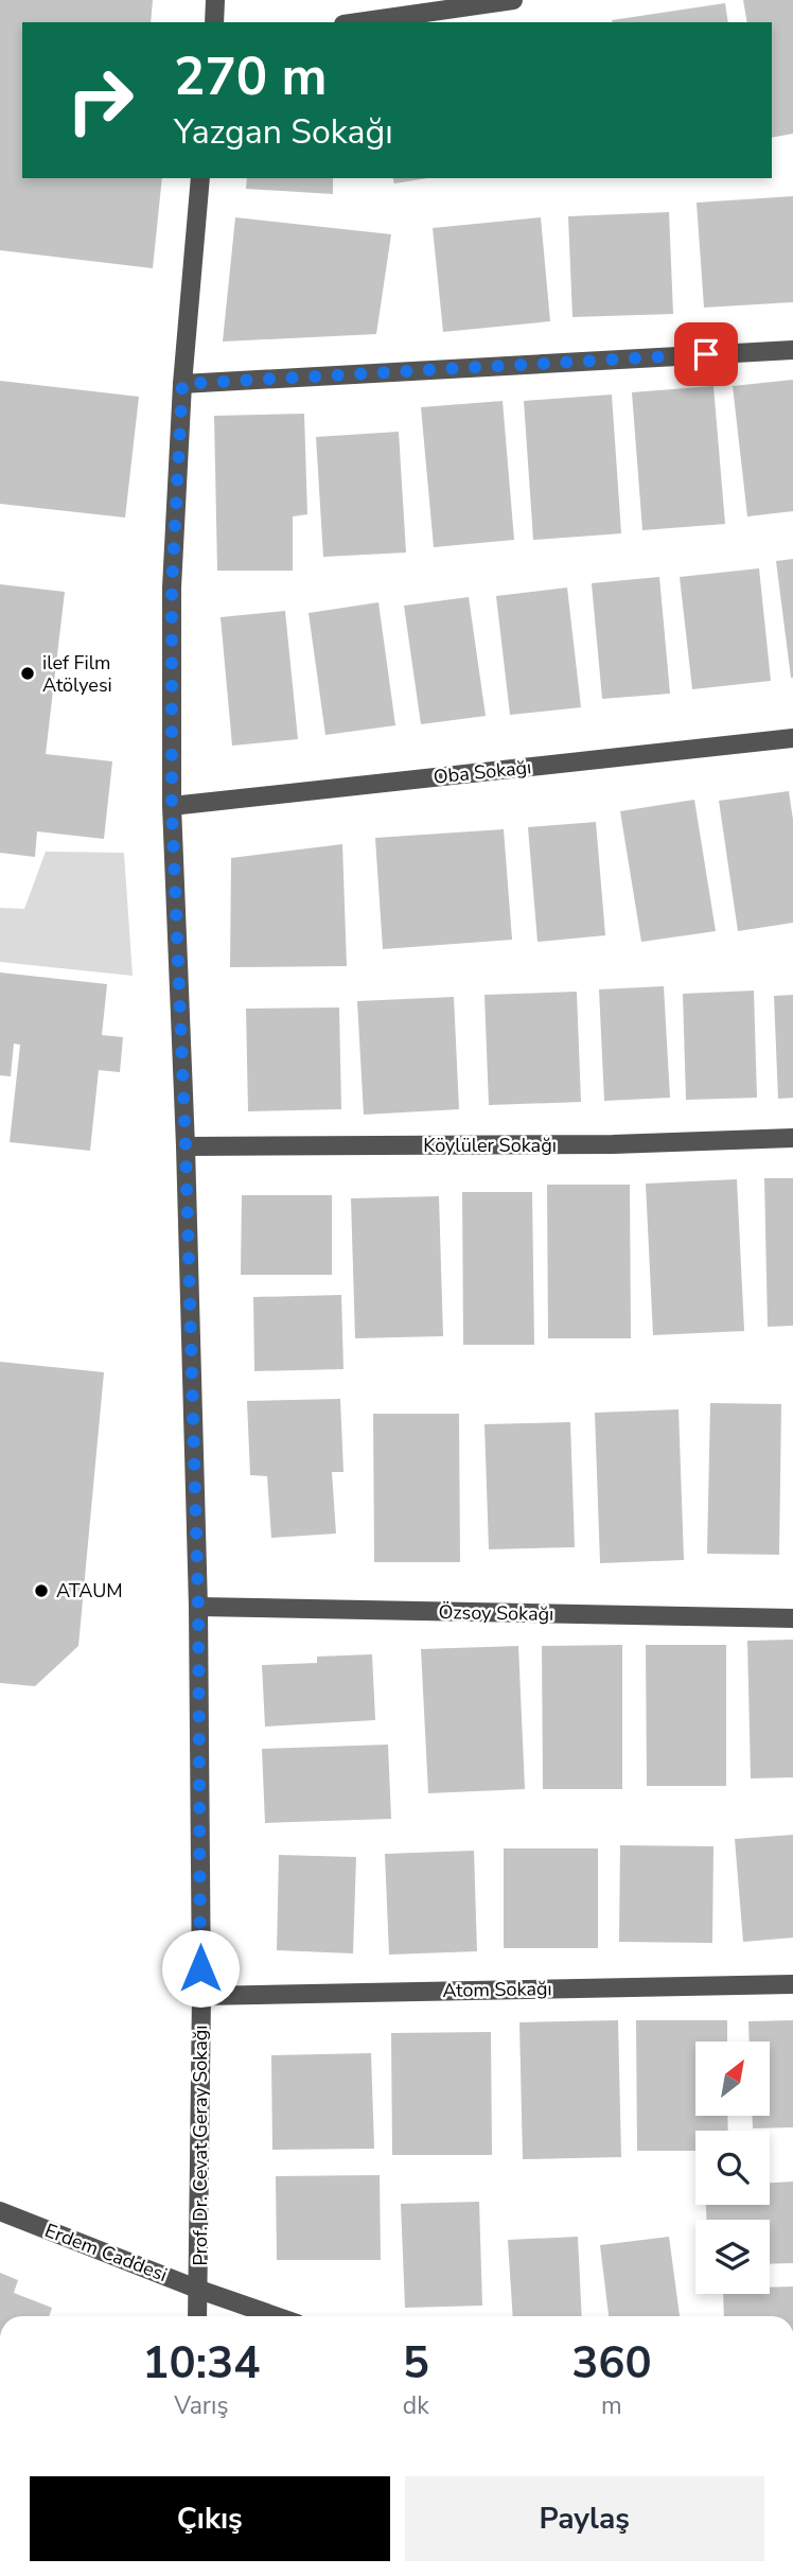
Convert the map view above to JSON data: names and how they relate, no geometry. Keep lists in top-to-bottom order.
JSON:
{
  "streets": {
    "street": [
      "Oba Sokağı",
      "Köylüler Sokağı",
      "Özsoy Sokağı",
      "Atom Sokağı",
      "Prof. Dr. Cevat Geray Sokağı",
      "Erdem Caddesi"
    ]
  },
  "crossings": [
    ["Oba Sokağı", "Prof. Dr. Cevat Geray Sokağı"],
    ["Köylüler Sokağı", "Prof. Dr. Cevat Geray Sokağı"],
    ["Özsoy Sokağı", "Prof. Dr. Cevat Geray Sokağı"],
    ["Atom Sokağı", "Prof. Dr. Cevat Geray Sokağı"],
    ["Prof. Dr. Cevat Geray Sokağı", "Erdem Caddesi"]
  ],
  "places": ["ilef Film Atölyesi", "ATAUM"],
  "north": "top right",
  "page": {
    "turn": ["270 m", "Yazgan Sokağı"],
    "eta": [
      "10:34",
      "Varış",
      "5",
      "dk",
      "360",
      "m"
    ],
    "buttons": ["Çıkış", "Paylaş"]
  }
}
